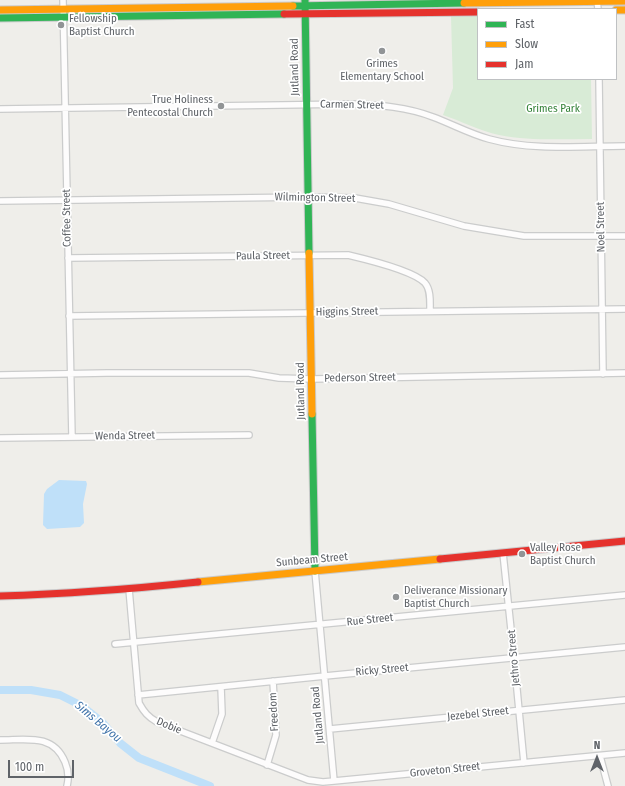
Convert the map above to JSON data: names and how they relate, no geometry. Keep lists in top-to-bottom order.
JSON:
{
  "streets": {
    "street": [
      "Jutland Road",
      "Carmen Street",
      "Wilmington Street",
      "Coffee Street",
      "Noel Street",
      "Paula Street",
      "Higgins Street",
      "Pederson Street",
      "Wenda Street",
      "Sunbeam Street",
      "Rue Street",
      "Jethro Street",
      "Ricky Street",
      "Freedom",
      "Jezebel Street",
      "Dobie",
      "Groveton Street"
    ]
  },
  "crossings": [
    ["Jutland Road", "Carmen Street"],
    ["Jutland Road", "Wilmington Street"],
    ["Jutland Road", "Paula Street"],
    ["Jutland Road", "Higgins Street"],
    ["Jutland Road", "Pederson Street"],
    ["Jutland Road", "Sunbeam Street"],
    ["Jutland Road", "Rue Street"],
    ["Jutland Road", "Ricky Street"],
    ["Jutland Road", "Jezebel Street"],
    ["Jutland Road", "Groveton Street"],
    ["Carmen Street", "Coffee Street"],
    ["Carmen Street", "Noel Street"],
    ["Wilmington Street", "Coffee Street"],
    ["Wilmington Street", "Noel Street"],
    ["Coffee Street", "Paula Street"],
    ["Coffee Street", "Higgins Street"],
    ["Coffee Street", "Pederson Street"],
    ["Coffee Street", "Wenda Street"],
    ["Noel Street", "Higgins Street"],
    ["Noel Street", "Pederson Street"],
    ["Paula Street", "Higgins Street"],
    ["Sunbeam Street", "Jethro Street"],
    ["Sunbeam Street", "Dobie"],
    ["Rue Street", "Jethro Street"],
    ["Rue Street", "Dobie"],
    ["Jethro Street", "Ricky Street"],
    ["Jethro Street", "Jezebel Street"],
    ["Jethro Street", "Groveton Street"],
    ["Ricky Street", "Freedom"],
    ["Ricky Street", "Dobie"],
    ["Freedom", "Dobie"],
    ["Freedom", "Groveton Street"],
    ["Dobie", "Groveton Street"]
  ],
  "water": ["Sims Bayou"],
  "parks": ["Grimes Park"],
  "places": [
    "Fellowship Baptist Church",
    "Grimes Elementary School",
    "True Holiness Pentecostal Church",
    "Valley Rose Baptist Church",
    "Deliverance Missionary Baptist Church"
  ],
  "legend": ["Fast", "Slow", "Jam"],
  "scale_bar": "100 m",
  "north": "top"
}
